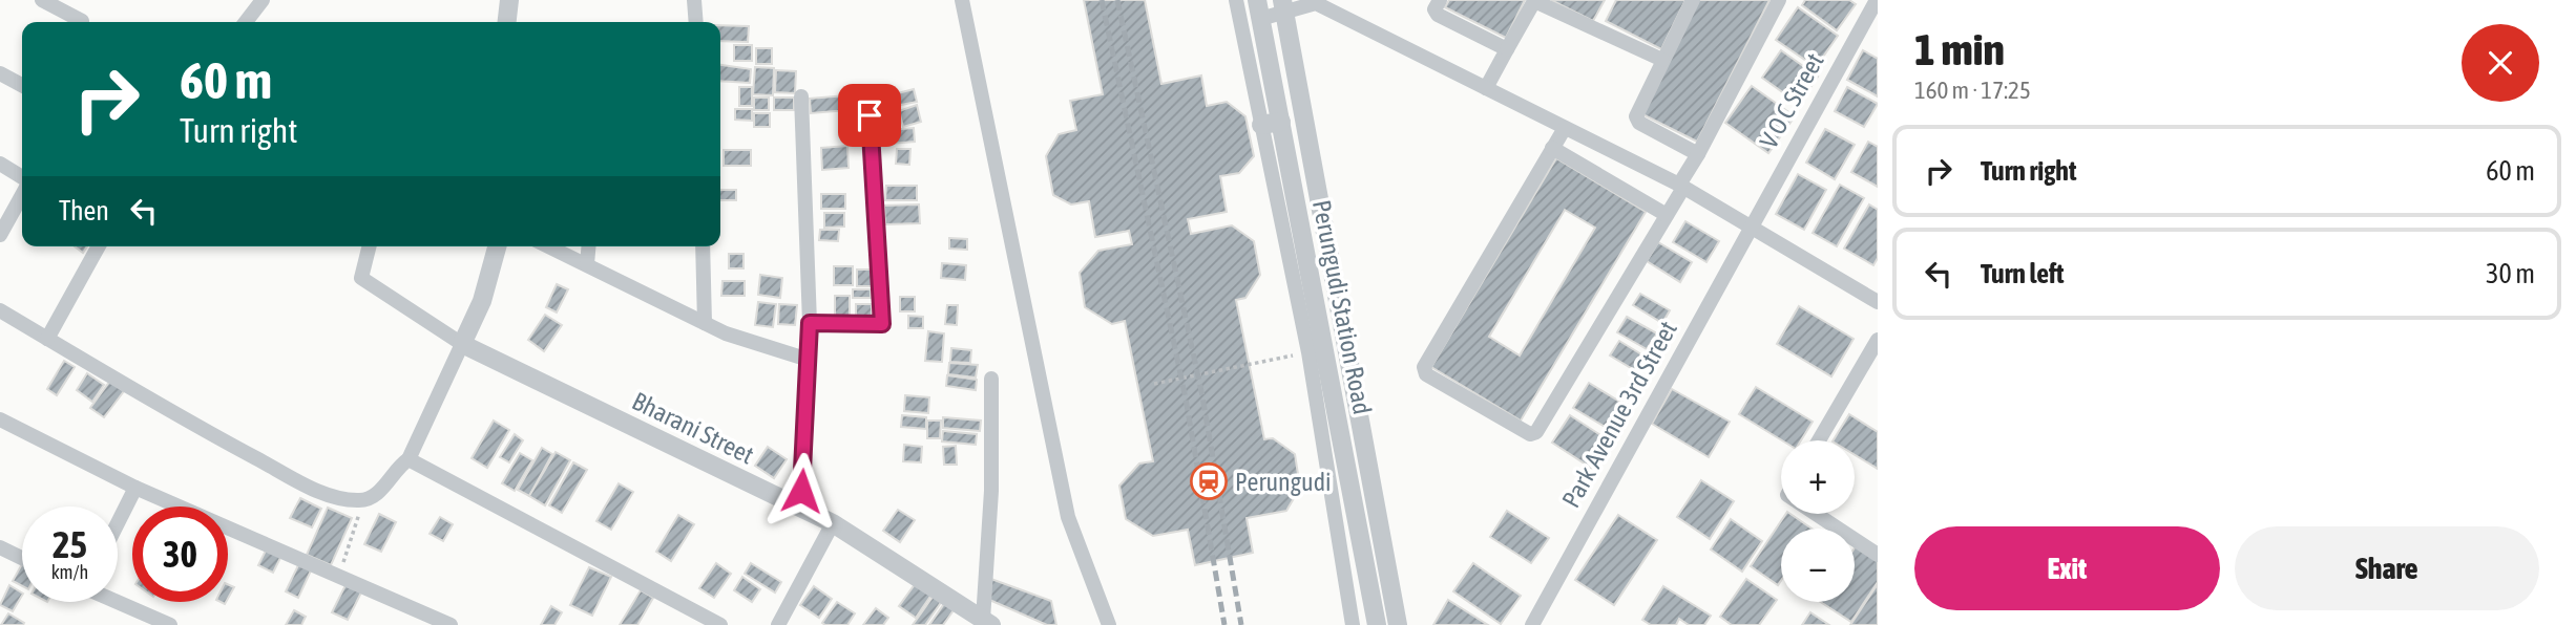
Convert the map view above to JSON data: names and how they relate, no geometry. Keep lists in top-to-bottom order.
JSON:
{
  "streets": {
    "street": [
      "V O C Street",
      "Perungudi Station Road",
      "Park Avenue 3rd Street",
      "Bharani Street"
    ]
  },
  "crossings": [
    ["V O C Street", "Park Avenue 3rd Street"]
  ],
  "places": {
    "station": ["Perungudi"]
  },
  "page": {
    "heading": ["1 min", "160 m · 17:25"],
    "turn": ["60 m", "Turn right"],
    "list": [
      {
        "name": "Turn right",
        "value": "60 m"
      },
      {
        "name": "Turn left",
        "value": "30 m"
      }
    ],
    "then": "Then",
    "map_buttons": ["+", "−"],
    "speed": "25 km/h",
    "limit": "30",
    "buttons": ["Exit", "Share"]
  }
}
